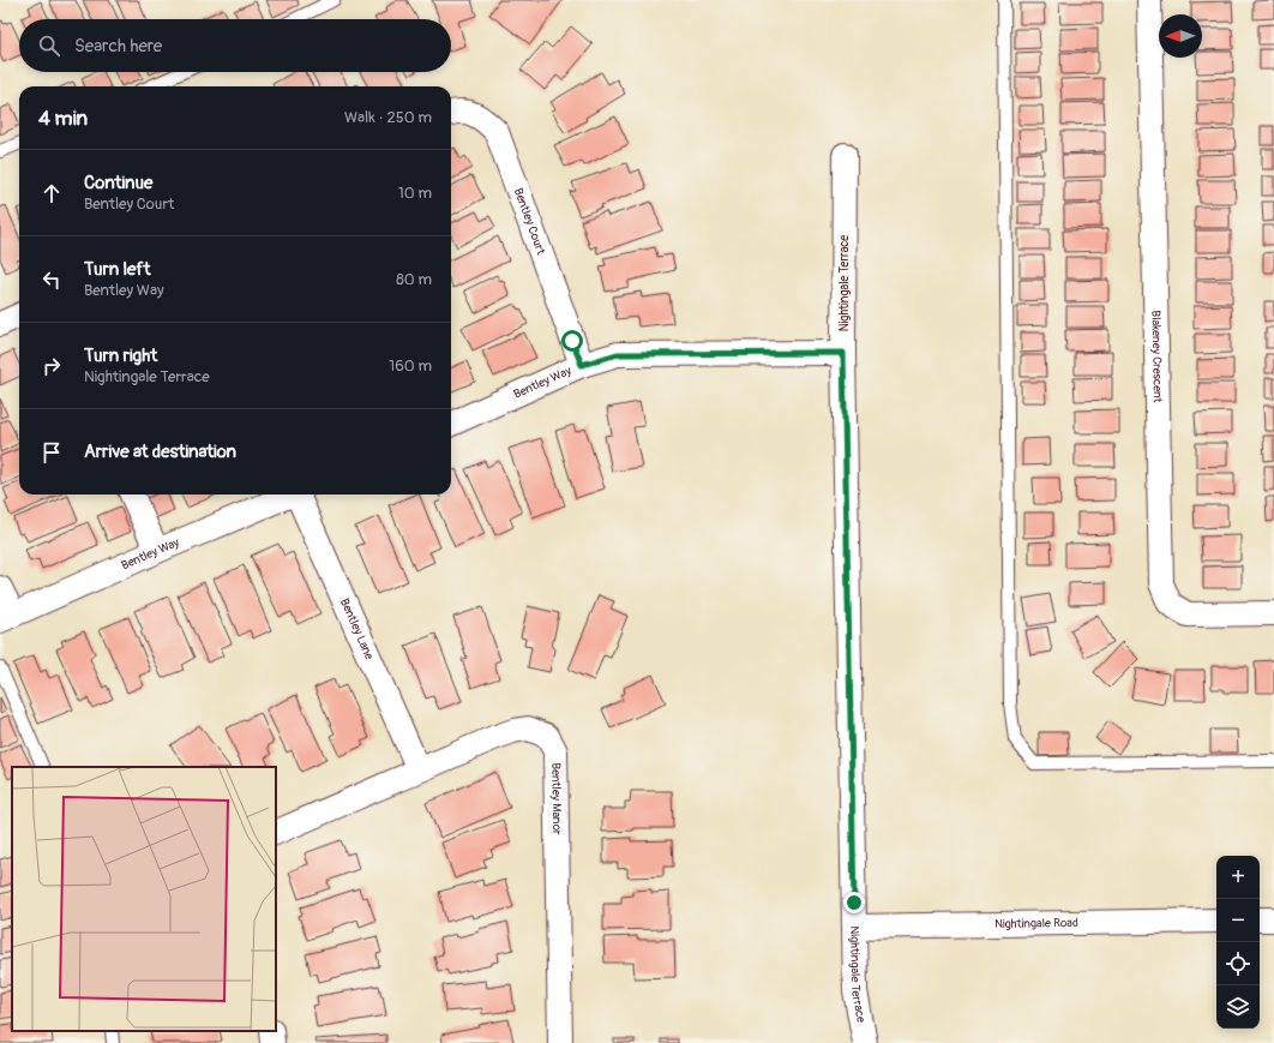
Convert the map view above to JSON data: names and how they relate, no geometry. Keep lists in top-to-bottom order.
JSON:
{
  "streets": {
    "street": [
      "Bentley Court",
      "Nightingale Terrace",
      "Blakeney Crescent",
      "Bentley Way",
      "Bentley Lane",
      "Bentley Manor",
      "Nightingale Road"
    ]
  },
  "crossings": [
    ["Bentley Court", "Bentley Way"],
    ["Nightingale Terrace", "Bentley Way"],
    ["Nightingale Terrace", "Nightingale Road"],
    ["Bentley Lane", "Bentley Manor"]
  ],
  "north": "left",
  "page": {
    "search": "Search here",
    "heading": ["4 min", "Walk · 250 m"],
    "list": [
      ["Continue", "Bentley Court", "10 m"],
      ["Turn left", "Bentley Way", "80 m"],
      ["Turn right", "Nightingale Terrace", "160 m"],
      "Arrive at destination"
    ],
    "map_buttons": ["+", "−"]
  }
}
